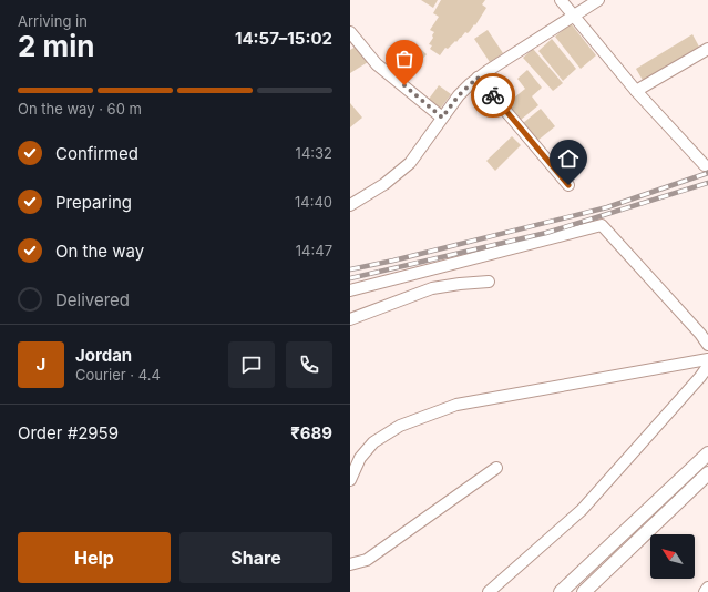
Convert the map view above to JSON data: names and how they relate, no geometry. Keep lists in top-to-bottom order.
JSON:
{
  "north": "top left",
  "page": {
    "heading": ["2 min", "Arriving in", "14:57–15:02"],
    "panel": [
      "Jordan",
      "Courier · 4.4",
      "Order #2959",
      "₹689"
    ],
    "bar": "On the way · 60 m",
    "list": [
      ["Confirmed", "14:32"],
      ["Preparing", "14:40"],
      ["On the way", "14:47"],
      "Delivered"
    ],
    "round": "J",
    "buttons": ["Help", "Share"]
  }
}
